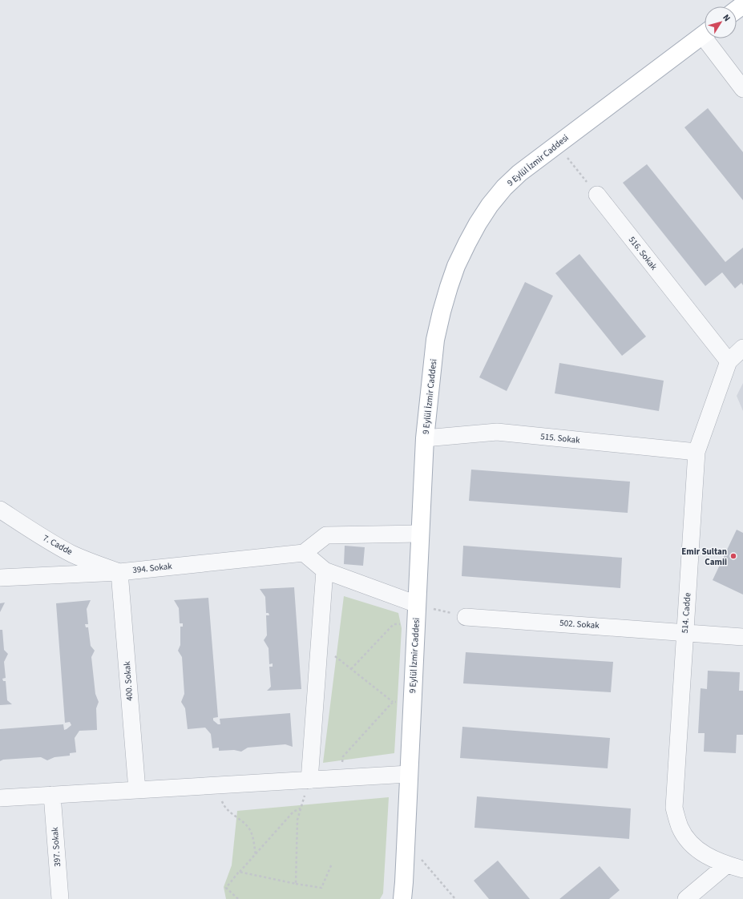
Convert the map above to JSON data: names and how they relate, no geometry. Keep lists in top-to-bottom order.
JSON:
{
  "streets": {
    "main road": ["9 Eylül İzmir Caddesi"],
    "street": [
      "516. Sokak",
      "515. Sokak",
      "7. Cadde",
      "394. Sokak",
      "514. Cadde",
      "502. Sokak",
      "400. Sokak",
      "397. Sokak"
    ]
  },
  "crossings": [
    ["9 Eylül İzmir Caddesi", "515. Sokak"],
    ["516. Sokak", "514. Cadde"],
    ["515. Sokak", "514. Cadde"],
    ["7. Cadde", "394. Sokak"],
    ["7. Cadde", "400. Sokak"],
    ["394. Sokak", "400. Sokak"],
    ["514. Cadde", "502. Sokak"]
  ],
  "places": ["Emir Sultan Camii"],
  "north": "top right"
}
